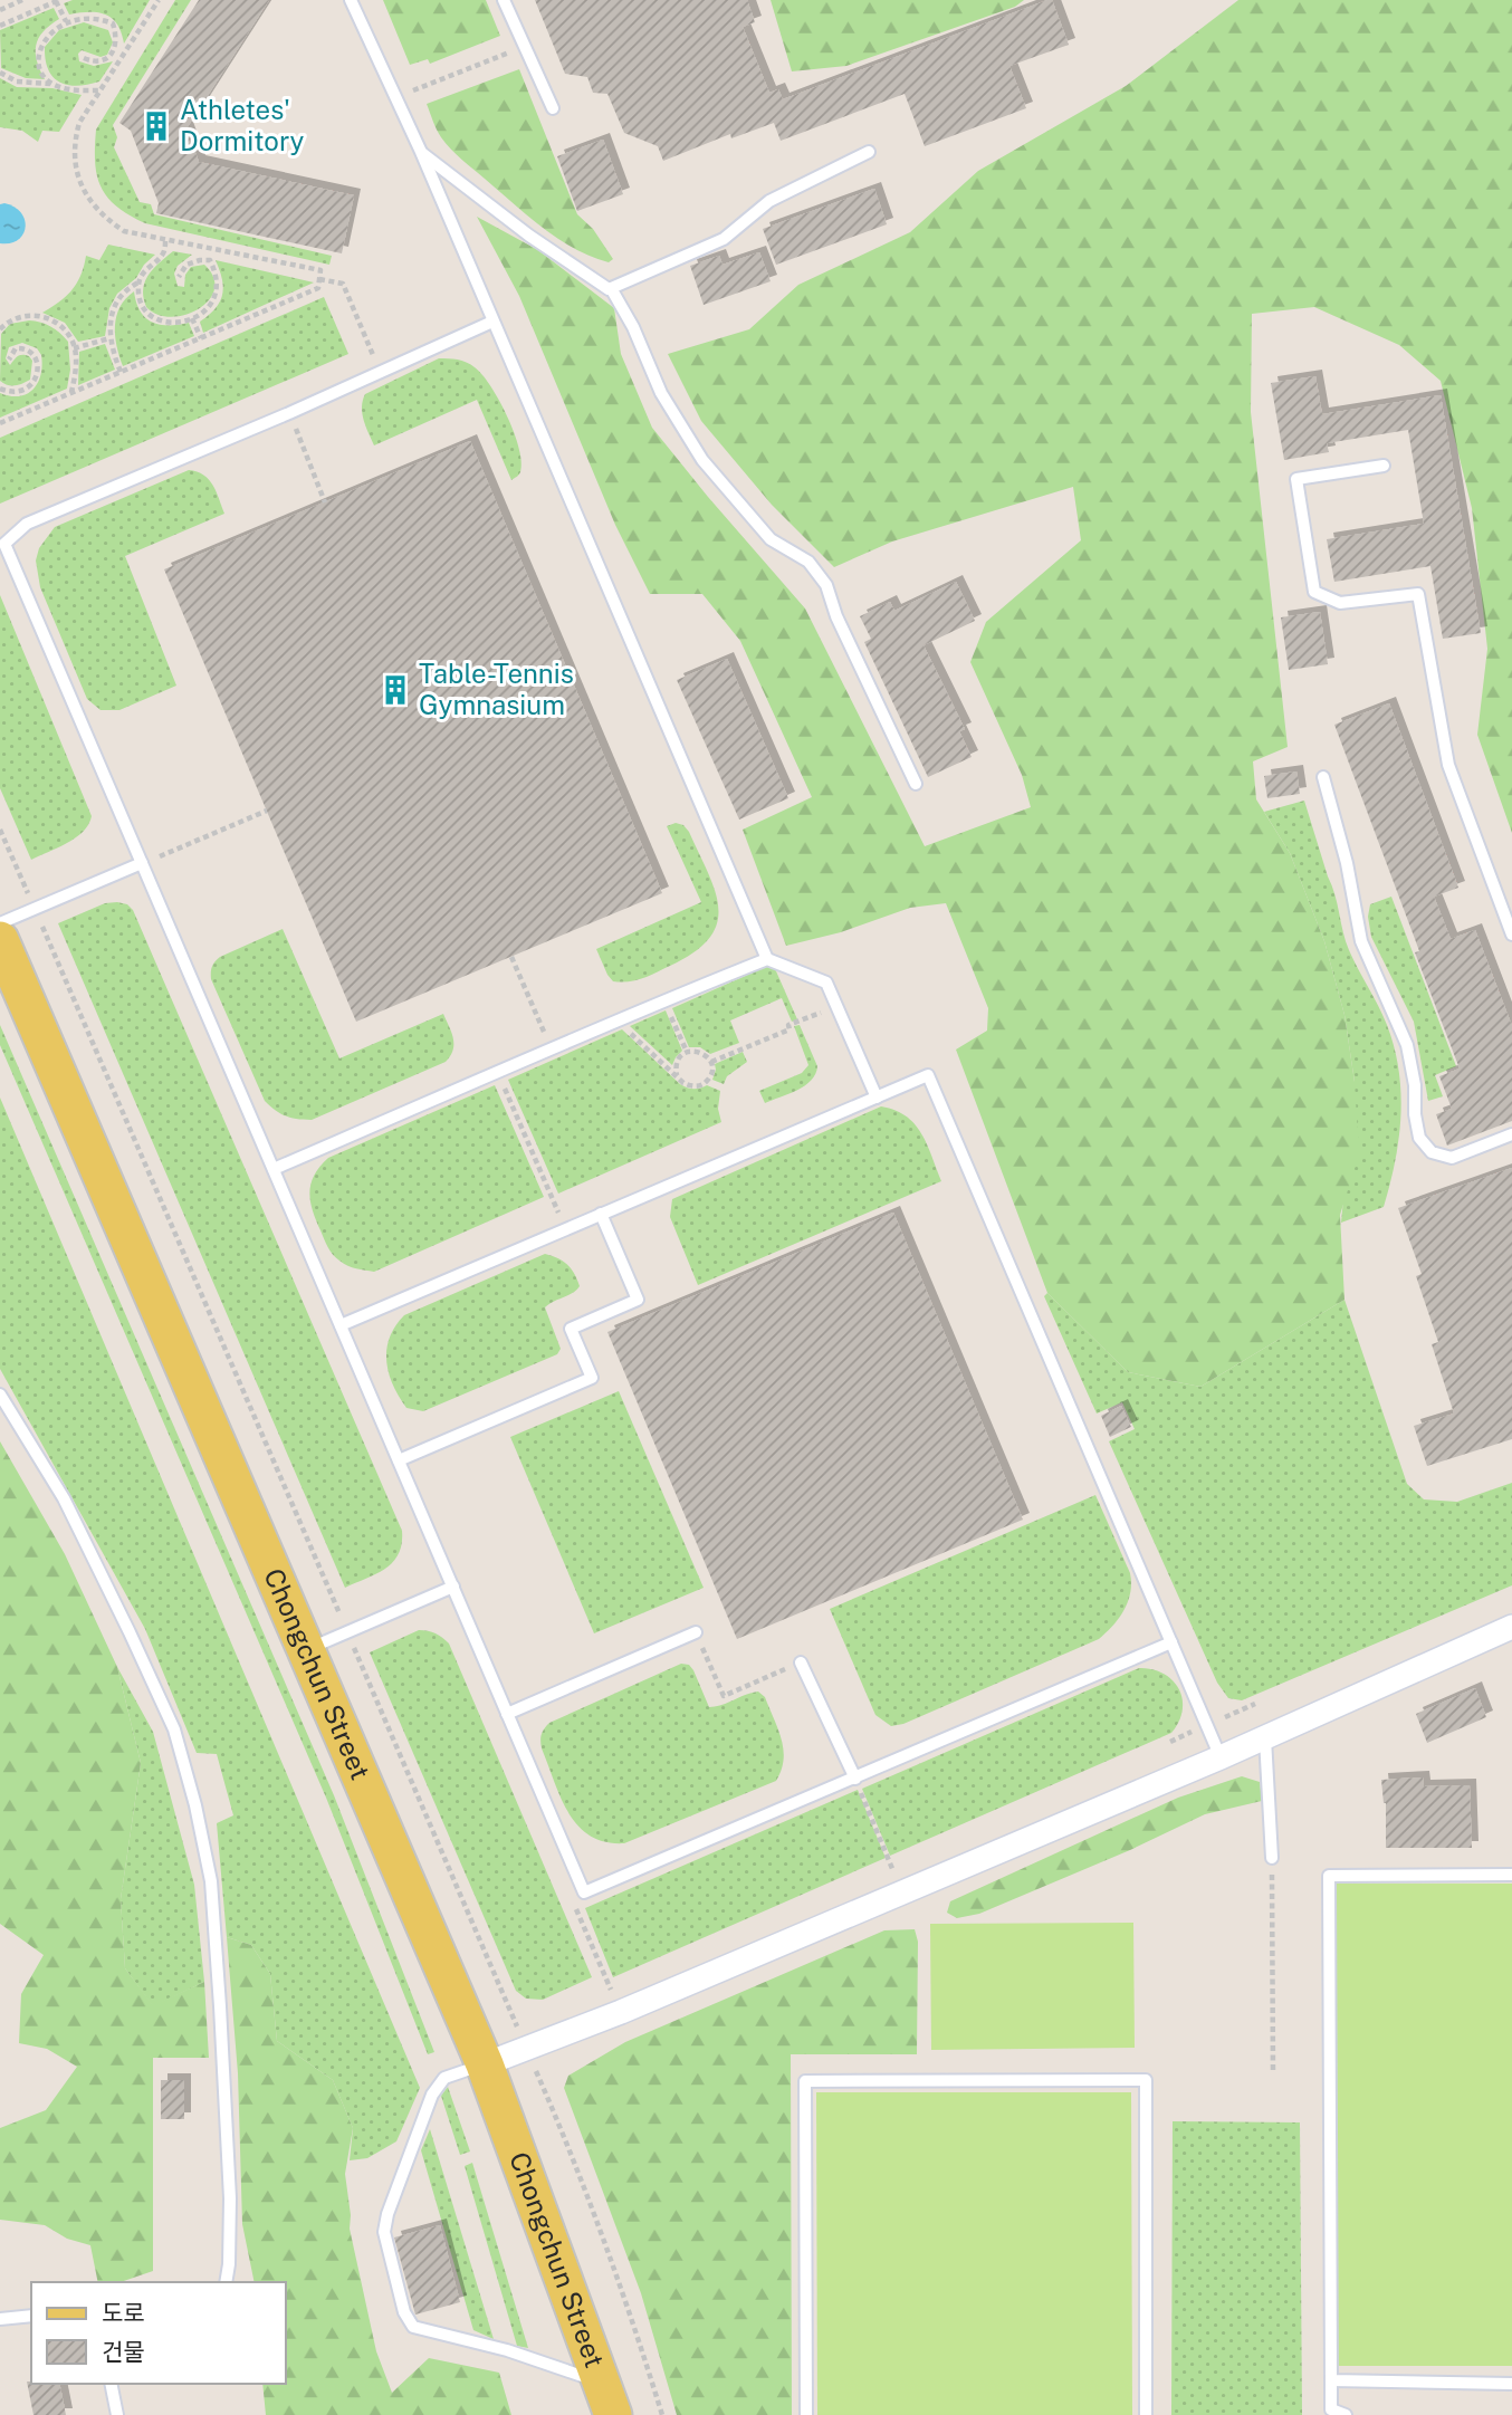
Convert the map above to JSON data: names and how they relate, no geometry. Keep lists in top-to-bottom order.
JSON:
{
  "streets": {
    "main road": ["Chongchun Street"]
  },
  "places": {
    "building": ["Athletes' Dormitory", "Table-Tennis Gymnasium"]
  },
  "legend": ["도로", "건물"]
}
